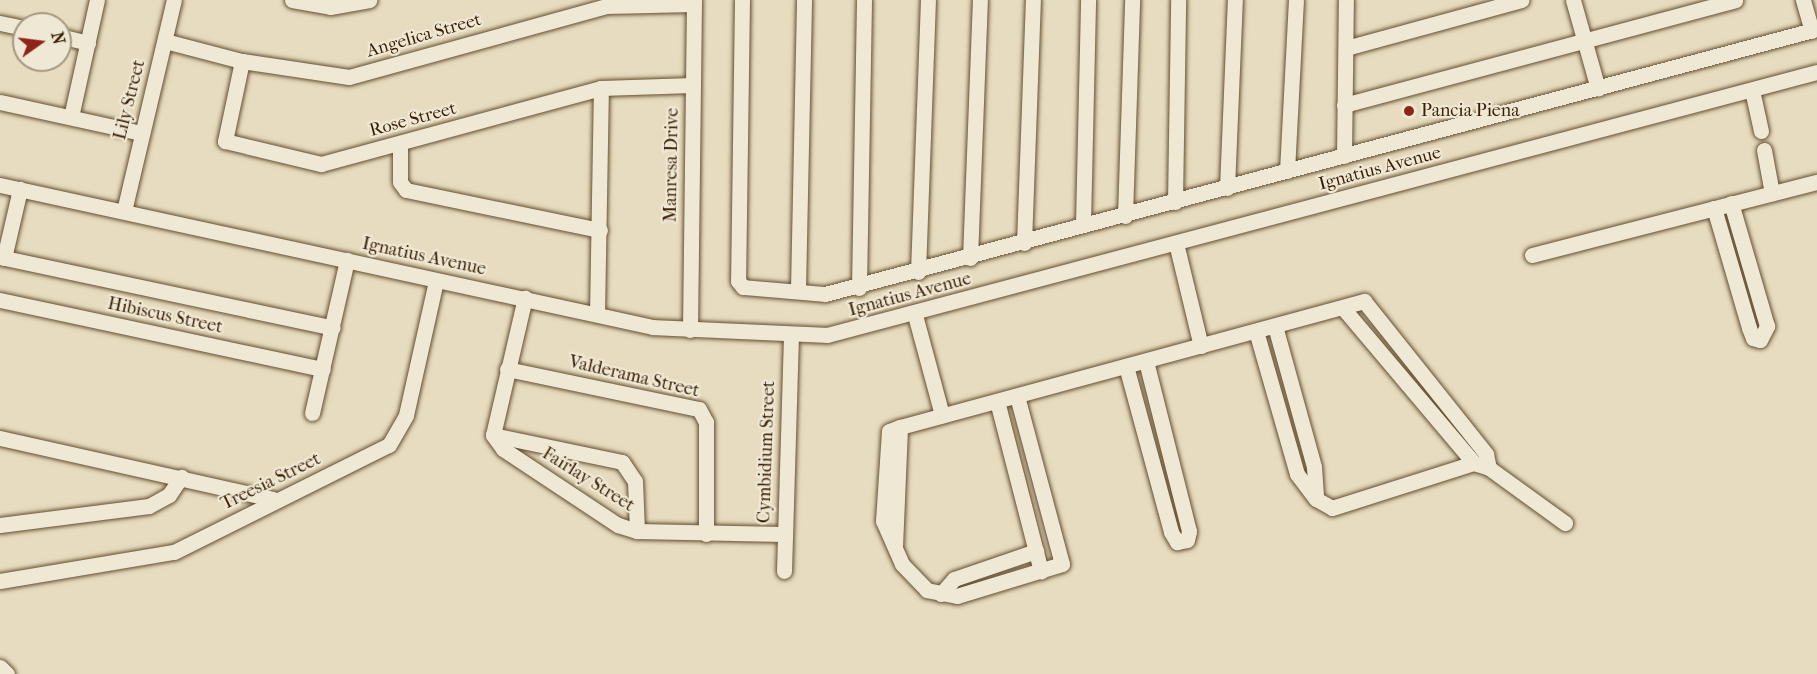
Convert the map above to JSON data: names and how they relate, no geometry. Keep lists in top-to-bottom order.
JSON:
{
  "streets": {
    "street": [
      "Angelica Street",
      "Lily Street",
      "Rose Street",
      "Manresa Drive",
      "Ignatius Avenue",
      "Hibiscus Street",
      "Valderama Street",
      "Cymbidium Street",
      "Fairlay Street",
      "Treesia Street"
    ]
  },
  "crossings": [
    ["Angelica Street", "Lily Street"],
    ["Angelica Street", "Rose Street"],
    ["Angelica Street", "Manresa Drive"],
    ["Lily Street", "Ignatius Avenue"],
    ["Rose Street", "Manresa Drive"],
    ["Manresa Drive", "Ignatius Avenue"],
    ["Ignatius Avenue", "Cymbidium Street"],
    ["Ignatius Avenue", "Treesia Street"],
    ["Valderama Street", "Fairlay Street"],
    ["Cymbidium Street", "Fairlay Street"]
  ],
  "places": ["Pancia Piena"],
  "north": "right"
}
